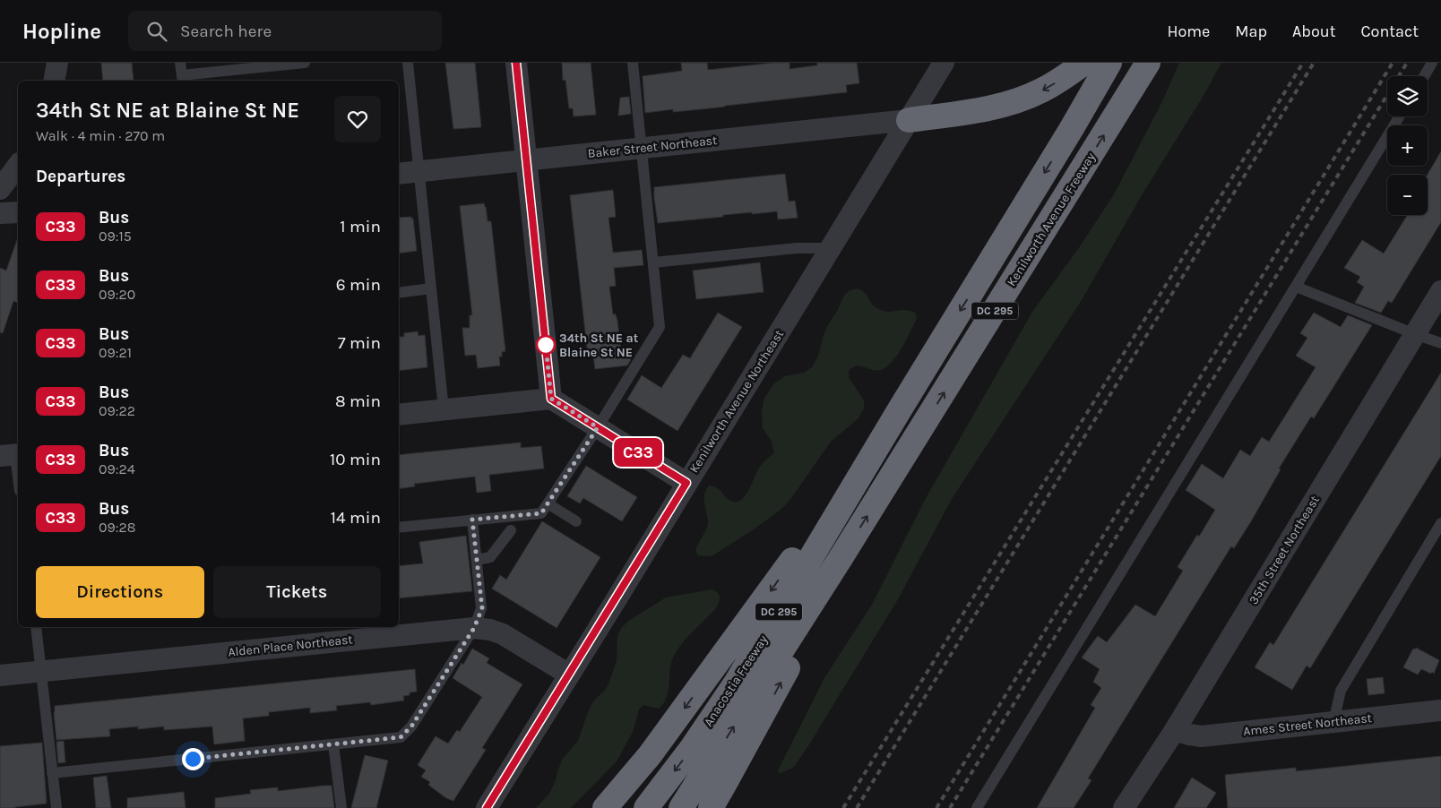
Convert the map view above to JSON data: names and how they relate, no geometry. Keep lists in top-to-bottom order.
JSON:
{
  "streets": {
    "highway": ["Kenilworth Avenue Freeway", "DC 295", "Anacostia Freeway"],
    "street": [
      "Baker Street Northeast",
      "Kenilworth Avenue Northeast",
      "35th Street Northeast",
      "Alden Place Northeast",
      "Ames Street Northeast"
    ]
  },
  "crossings": [
    ["Baker Street Northeast", "Kenilworth Avenue Northeast"],
    ["Kenilworth Avenue Freeway", "DC 295"],
    ["DC 295", "Anacostia Freeway"],
    ["Kenilworth Avenue Northeast", "Alden Place Northeast"],
    ["35th Street Northeast", "Ames Street Northeast"]
  ],
  "places": ["34th St NE at Blaine St NE"],
  "lines": ["bus line C33"],
  "page": {
    "header": "Hopline",
    "search": "Search here",
    "nav": [
      "Home",
      "Map",
      "About",
      "Contact"
    ],
    "on_map": "C33",
    "map_buttons": ["+", "−"],
    "heading": [
      ["34th St NE at Blaine St NE", "Walk · 4 min · 270 m"],
      "Departures"
    ],
    "list": [
      {
        "mark": "C33",
        "name": "Bus",
        "note": "09:15",
        "value": "1 min"
      },
      {
        "mark": "C33",
        "name": "Bus",
        "note": "09:20",
        "value": "6 min"
      },
      {
        "mark": "C33",
        "name": "Bus",
        "note": "09:21",
        "value": "7 min"
      },
      {
        "mark": "C33",
        "name": "Bus",
        "note": "09:22",
        "value": "8 min"
      },
      {
        "mark": "C33",
        "name": "Bus",
        "note": "09:24",
        "value": "10 min"
      },
      {
        "mark": "C33",
        "name": "Bus",
        "note": "09:28",
        "value": "14 min"
      }
    ],
    "buttons": ["Directions", "Tickets"]
  }
}
